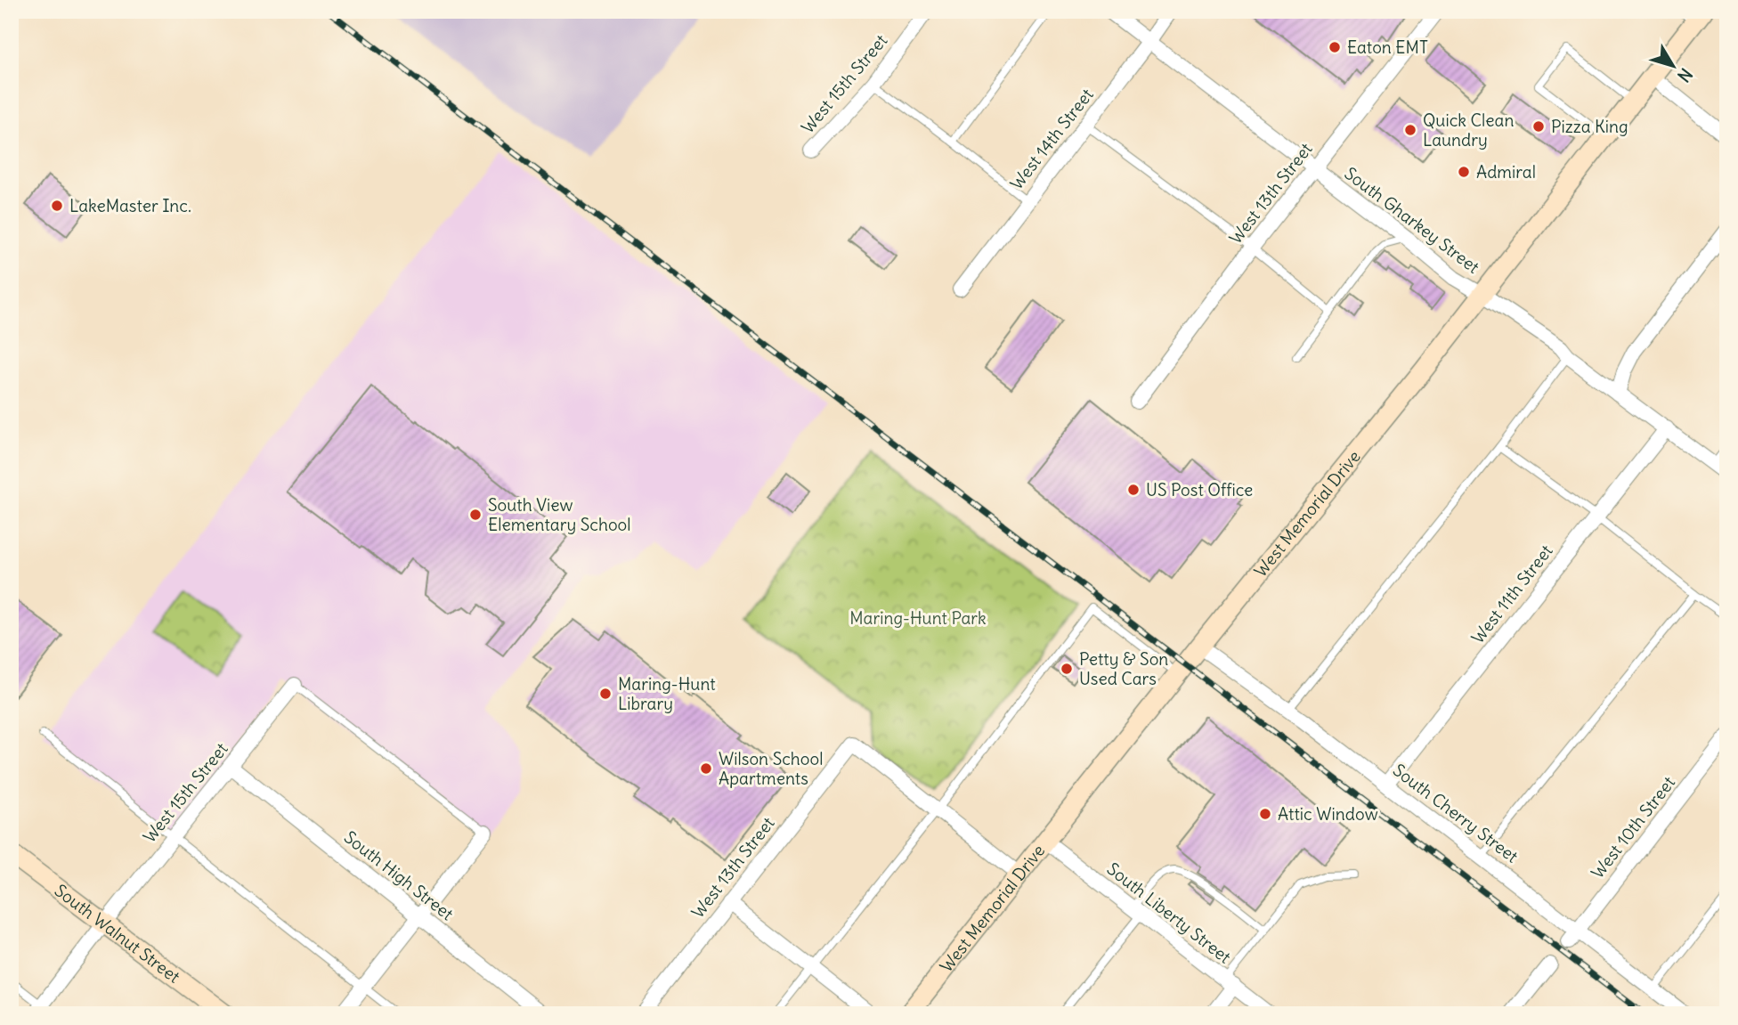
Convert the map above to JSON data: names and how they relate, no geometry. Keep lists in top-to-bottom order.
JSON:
{
  "streets": {
    "main road": ["West Memorial Drive", "South Walnut Street"],
    "street": [
      "West 15th Street",
      "West 14th Street",
      "West 13th Street",
      "South Gharkey Street",
      "West 11th Street",
      "South Cherry Street",
      "West 10th Street",
      "South High Street",
      "South Liberty Street"
    ]
  },
  "crossings": [
    ["West 15th Street", "South High Street"],
    ["West 15th Street", "South Walnut Street"],
    ["West 14th Street", "South Gharkey Street"],
    ["West 13th Street", "South Gharkey Street"],
    ["South Gharkey Street", "West Memorial Drive"],
    ["South Gharkey Street", "West 11th Street"],
    ["West Memorial Drive", "South Cherry Street"],
    ["West Memorial Drive", "South Liberty Street"],
    ["West 11th Street", "South Cherry Street"],
    ["South Cherry Street", "West 10th Street"]
  ],
  "parks": ["Maring-Hunt Park"],
  "places": [
    "Eaton EMT",
    "Pizza King",
    "Quick Clean Laundry",
    "Admiral",
    "LakeMaster Inc.",
    "US Post Office",
    "South View Elementary School",
    "Petty & Son Used Cars",
    "Maring-Hunt Library",
    "Wilson School Apartments",
    "Attic Window"
  ],
  "north": "bottom right"
}
